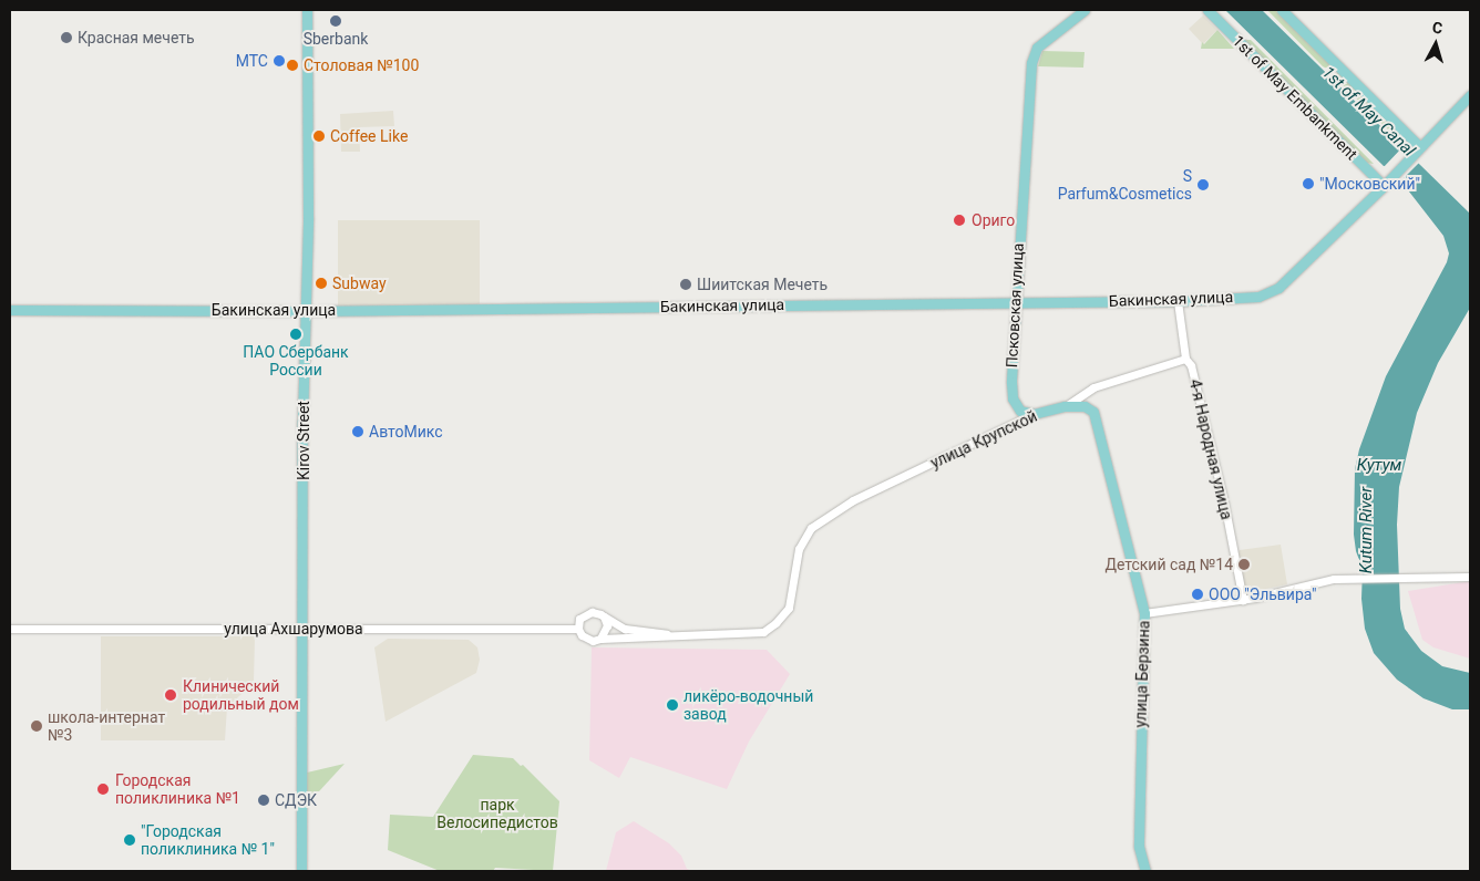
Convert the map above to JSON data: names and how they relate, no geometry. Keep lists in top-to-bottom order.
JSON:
{
  "streets": {
    "main road": [
      "1st of May Embankment",
      "Бакинская улица",
      "Псковская улица",
      "улица Крупской",
      "Kirov Street",
      "улица Берзина"
    ],
    "street": ["4-я Народная улица", "улица Ахшарумова"]
  },
  "crossings": [
    ["1st of May Embankment", "Бакинская улица"],
    ["Бакинская улица", "Псковская улица"],
    ["Бакинская улица", "Kirov Street"],
    ["Бакинская улица", "4-я Народная улица"],
    ["Псковская улица", "улица Крупской"],
    ["улица Крупской", "4-я Народная улица"],
    ["улица Крупской", "улица Берзина"],
    ["Kirov Street", "улица Ахшарумова"]
  ],
  "water": ["1st of May Canal", "Кутум", "Kutum River"],
  "parks": ["парк Велосипедистов"],
  "places": [
    "Sberbank",
    "Красная мечеть",
    "МТС",
    "Столовая №100",
    "Coffee Like",
    "\"Московский\"",
    "S Parfum&Cosmetics",
    "Ориго",
    "Subway",
    "Шиитская Мечеть",
    "ПАО Сбербанк России",
    "АвтоМикс",
    "Детский сад №14",
    "ООО \"Эльвира\"",
    "Клинический родильный дом",
    "ликёро-водочный завод",
    "школа-интернат №3",
    "Городская поликлиника №1",
    "СДЭК",
    "\"Городская поликлиника № 1\""
  ],
  "north": "top"
}
